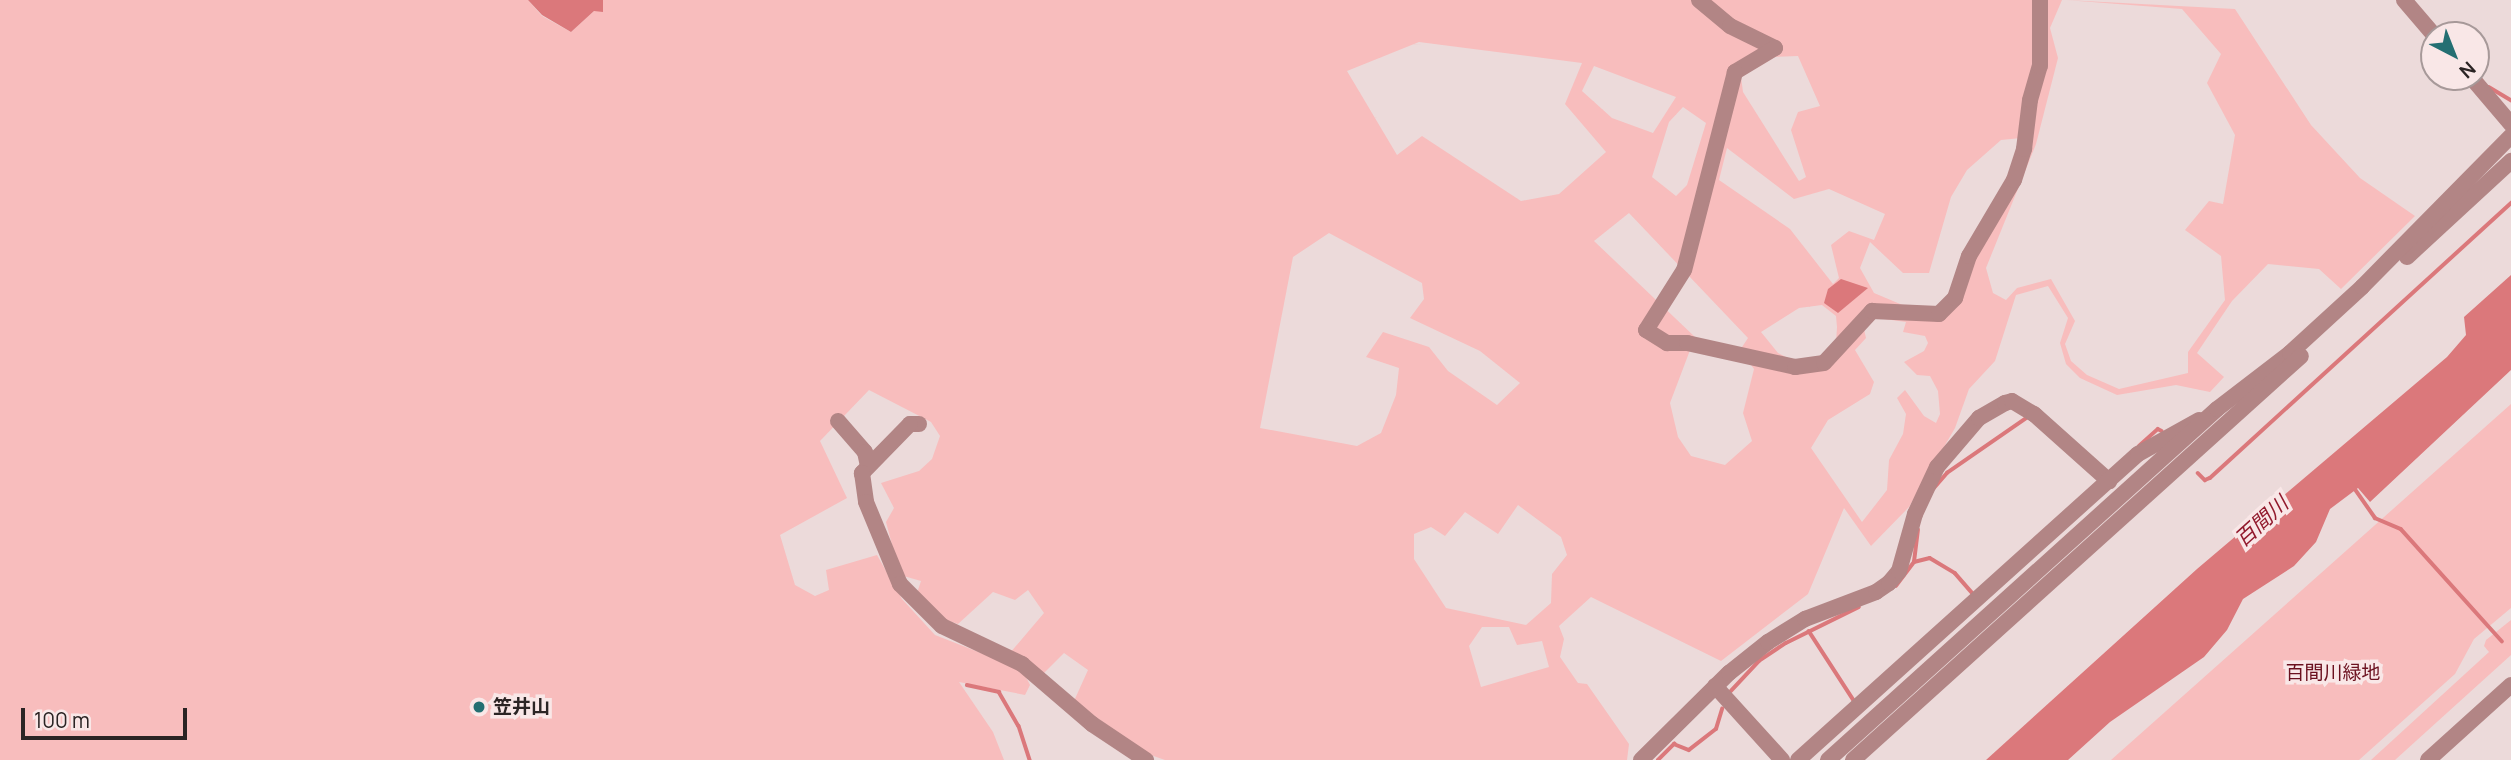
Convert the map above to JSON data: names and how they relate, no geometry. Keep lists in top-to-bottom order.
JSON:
{
  "water": ["百間川"],
  "parks": ["百間川緑地"],
  "places": ["笠井山"],
  "scale_bar": "100 m",
  "north": "bottom right"
}
